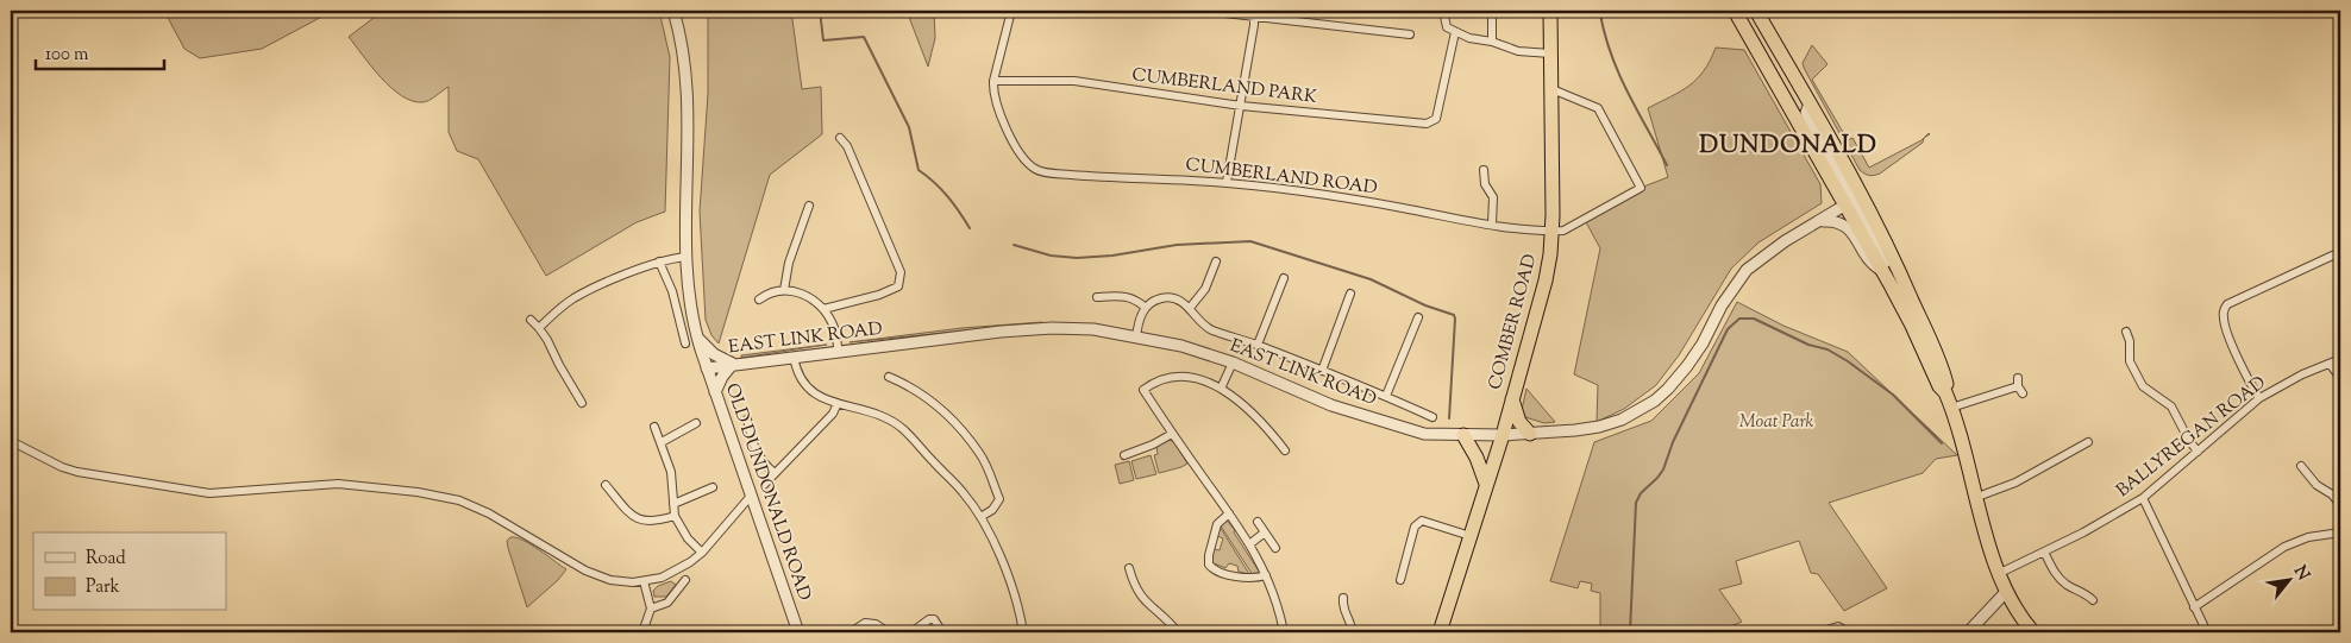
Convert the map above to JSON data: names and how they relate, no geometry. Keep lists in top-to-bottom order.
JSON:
{
  "streets": {
    "highway": ["COMBER ROAD"],
    "street": [
      "CUMBERLAND PARK",
      "CUMBERLAND ROAD",
      "EAST LINK ROAD",
      "BALLYREGAN ROAD",
      "OLD DUNDONALD ROAD"
    ]
  },
  "crossings": [
    ["CUMBERLAND PARK", "CUMBERLAND ROAD"],
    ["CUMBERLAND ROAD", "COMBER ROAD"],
    ["COMBER ROAD", "EAST LINK ROAD"],
    ["EAST LINK ROAD", "OLD DUNDONALD ROAD"]
  ],
  "districts": ["DUNDONALD"],
  "parks": ["Moat Park"],
  "legend": ["Road", "Park"],
  "scale_bar": "100 m",
  "north": "top right"
}
